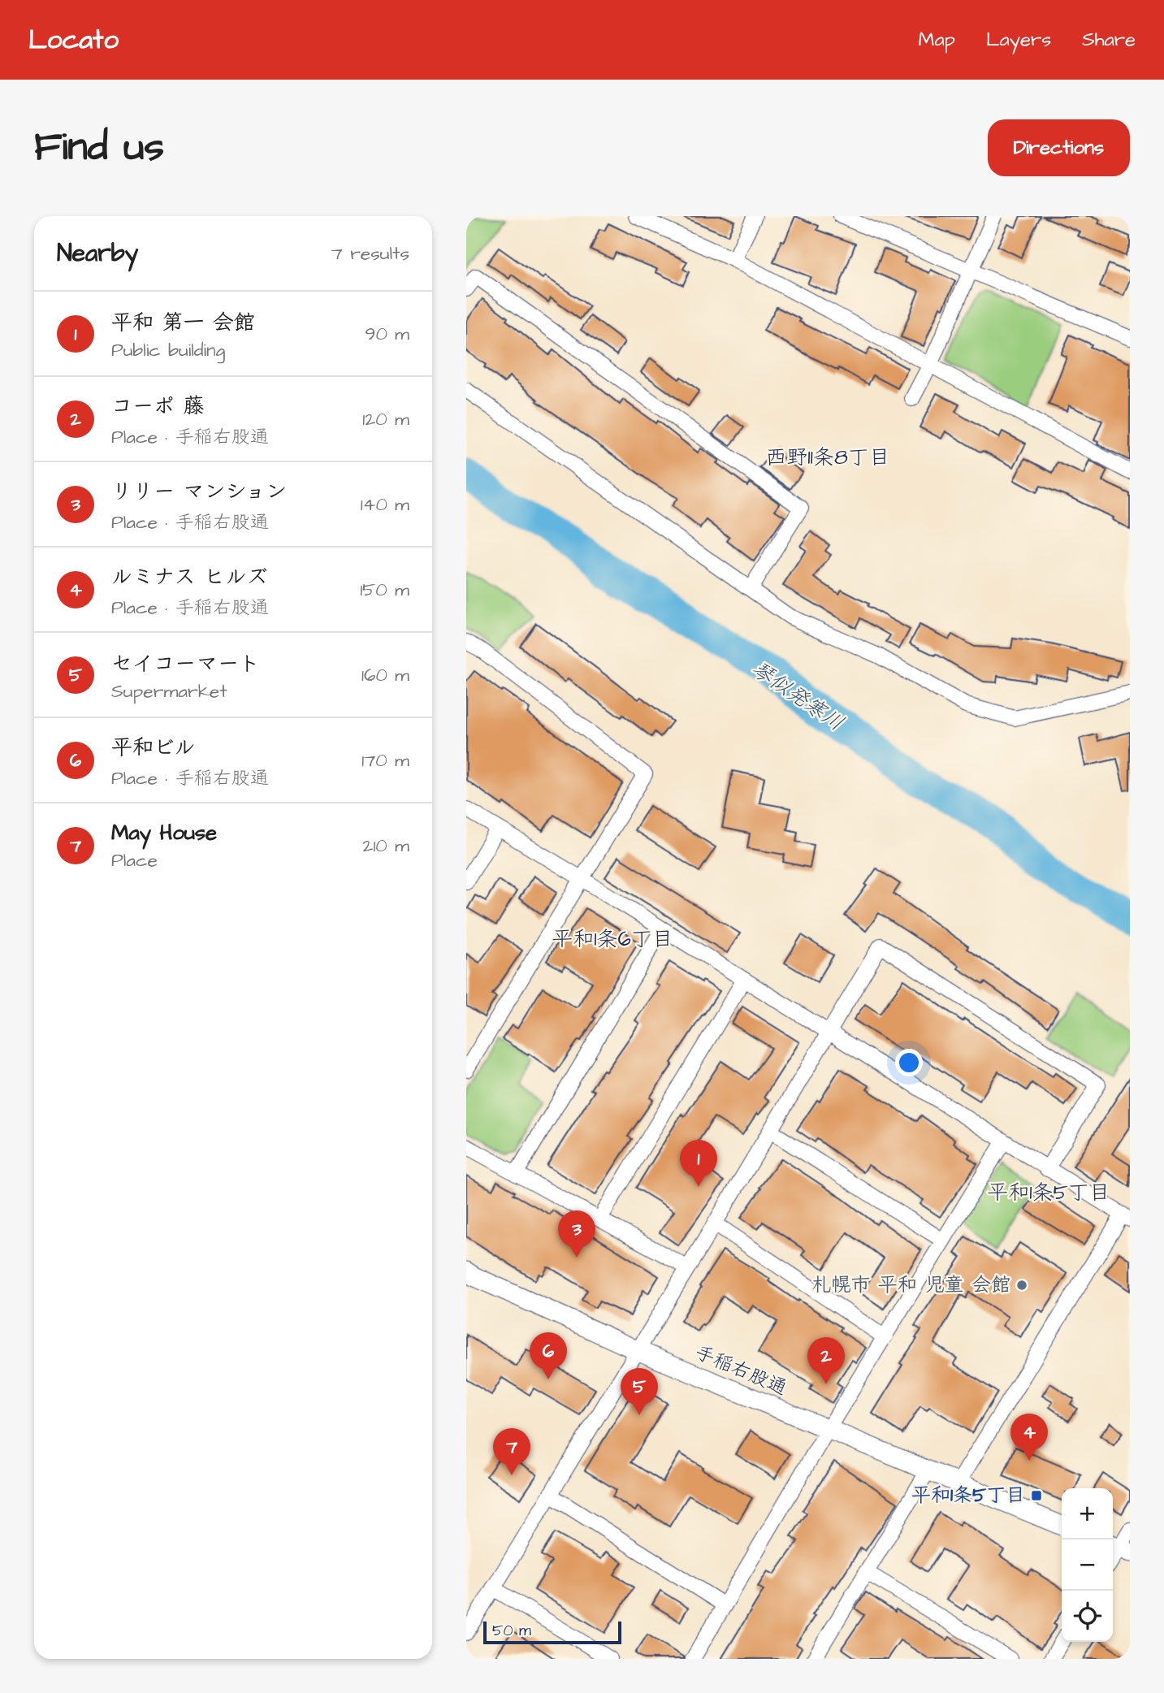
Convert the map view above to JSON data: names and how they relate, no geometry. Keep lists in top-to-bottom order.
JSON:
{
  "streets": {
    "street": ["手稲右股通"]
  },
  "districts": ["西野11条8丁目", "平和1条6丁目", "平和1条5丁目"],
  "water": ["琴似発寒川"],
  "places": {
    "other": ["札幌市 平和 児童 会館"],
    "transit": ["平和1条5丁目"]
  },
  "scale_bar": "50 m",
  "page": {
    "header": "Locato",
    "nav": ["Map", "Layers", "Share"],
    "buttons": "Directions",
    "title": "Find us",
    "heading": ["Nearby", "7 results"],
    "list": [
      {
        "mark": "1",
        "name": "平和 第一 会館",
        "note": "Public building",
        "value": "90 m"
      },
      {
        "mark": "2",
        "name": "コーポ 藤",
        "note": "Place · 手稲右股通",
        "value": "120 m"
      },
      {
        "mark": "3",
        "name": "リリー マンション",
        "note": "Place · 手稲右股通",
        "value": "140 m"
      },
      {
        "mark": "4",
        "name": "ルミナス ヒルズ",
        "note": "Place · 手稲右股通",
        "value": "150 m"
      },
      {
        "mark": "5",
        "name": "セイコーマート",
        "note": "Supermarket",
        "value": "160 m"
      },
      {
        "mark": "6",
        "name": "平和ビル",
        "note": "Place · 手稲右股通",
        "value": "170 m"
      },
      {
        "mark": "7",
        "name": "May House",
        "note": "Place",
        "value": "210 m"
      }
    ],
    "pins": [
      "1",
      "3",
      "6",
      "2",
      "5",
      "4",
      "7"
    ],
    "map_buttons": ["+", "−"],
    "scale": "50 m"
  }
}
